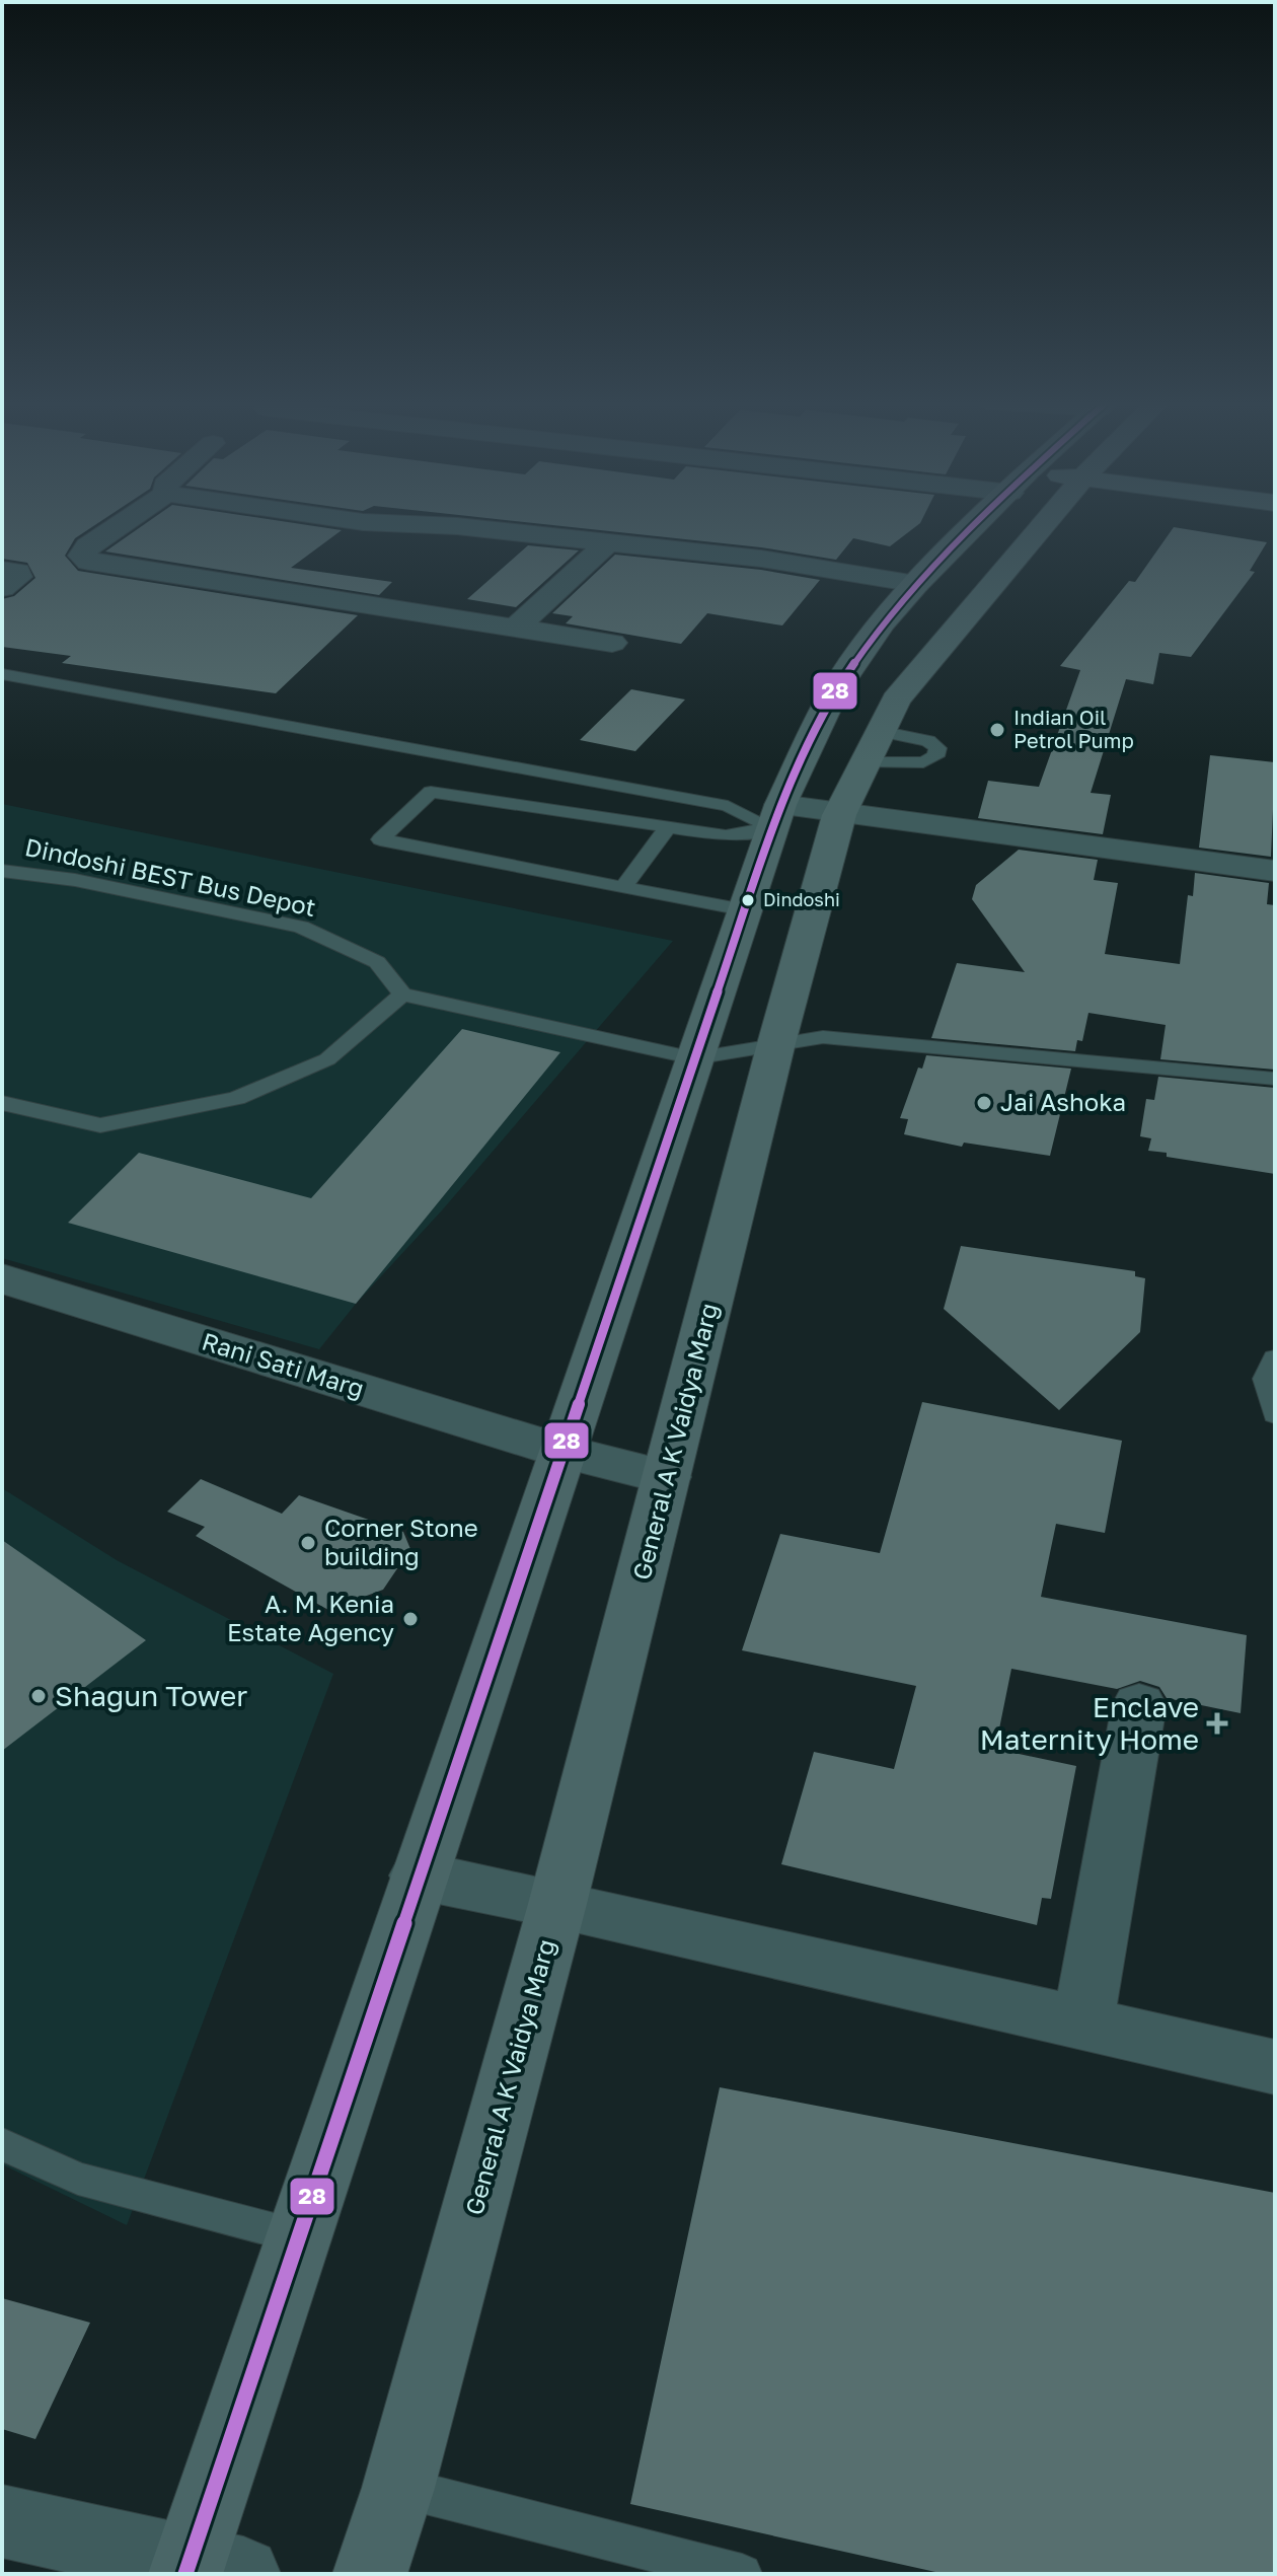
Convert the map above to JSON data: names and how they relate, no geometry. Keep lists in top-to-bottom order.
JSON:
{
  "streets": {
    "main road": ["General A K Vaidya Marg"],
    "street": ["Rani Sati Marg"],
    "lane": ["Dindoshi BEST Bus Depot"]
  },
  "crossings": [
    ["Rani Sati Marg", "General A K Vaidya Marg"]
  ],
  "places": {
    "other": [
      "Indian Oil Petrol Pump",
      "Dindoshi",
      "Jai Ashoka",
      "Corner Stone building",
      "A. M. Kenia Estate Agency",
      "Shagun Tower"
    ],
    "health": ["Enclave Maternity Home"]
  },
  "lines": ["transit line 28"]
}
